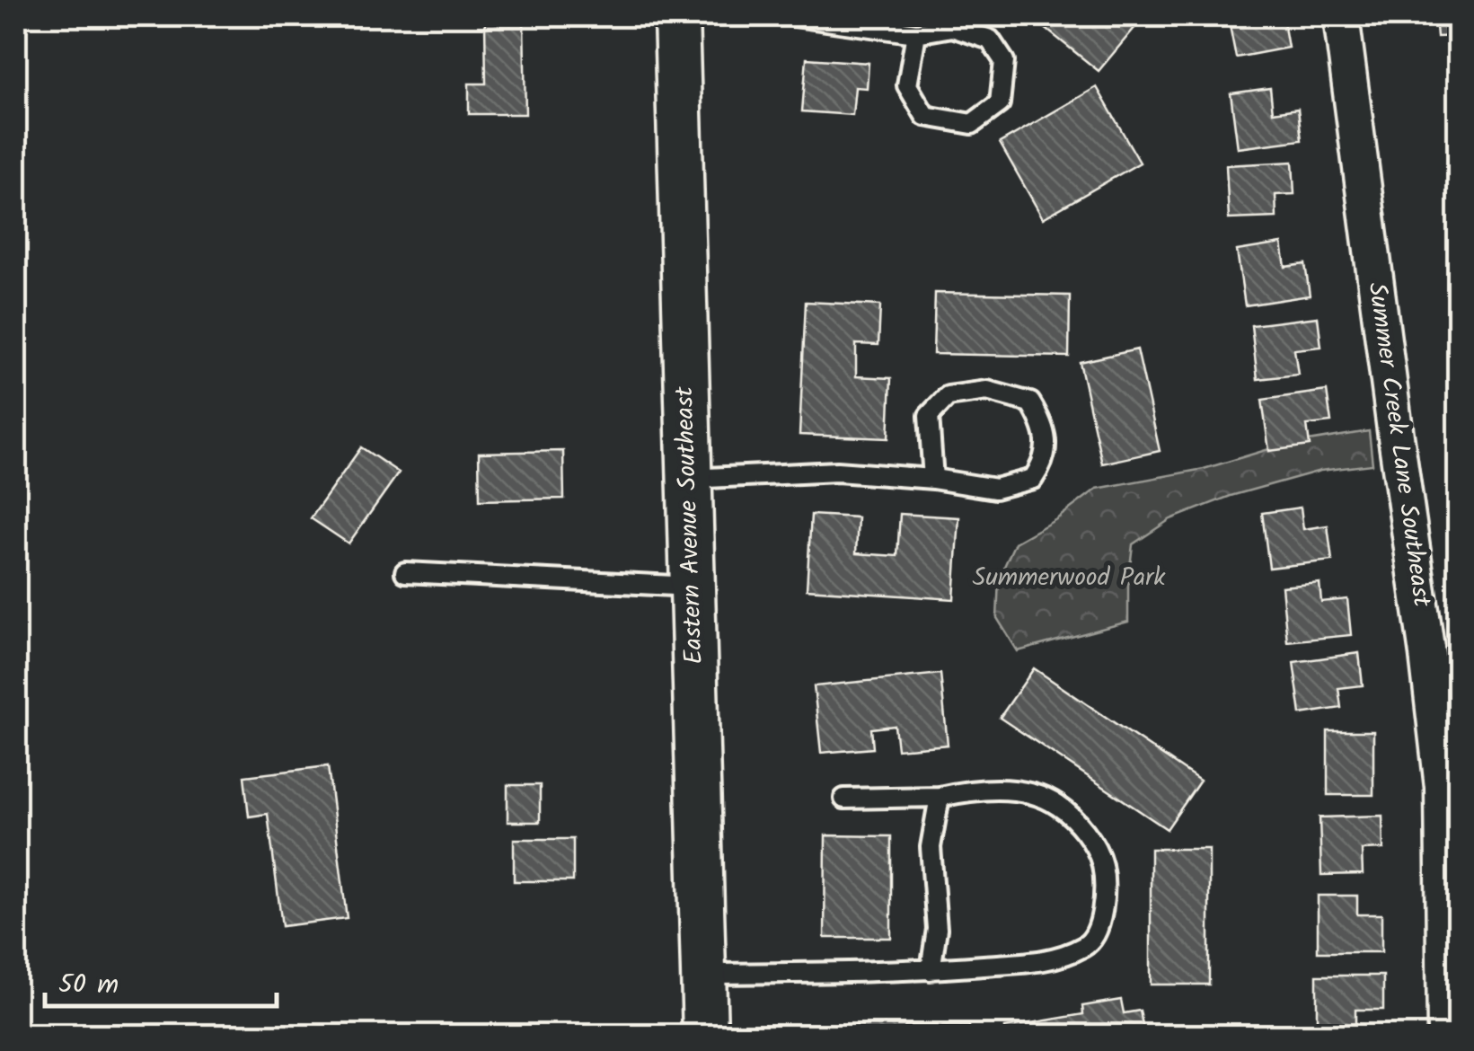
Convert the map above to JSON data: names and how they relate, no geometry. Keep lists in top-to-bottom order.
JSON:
{
  "streets": {
    "street": ["Summer Creek Lane Southeast", "Eastern Avenue Southeast"]
  },
  "parks": ["Summerwood Park"],
  "scale_bar": "50 m"
}
